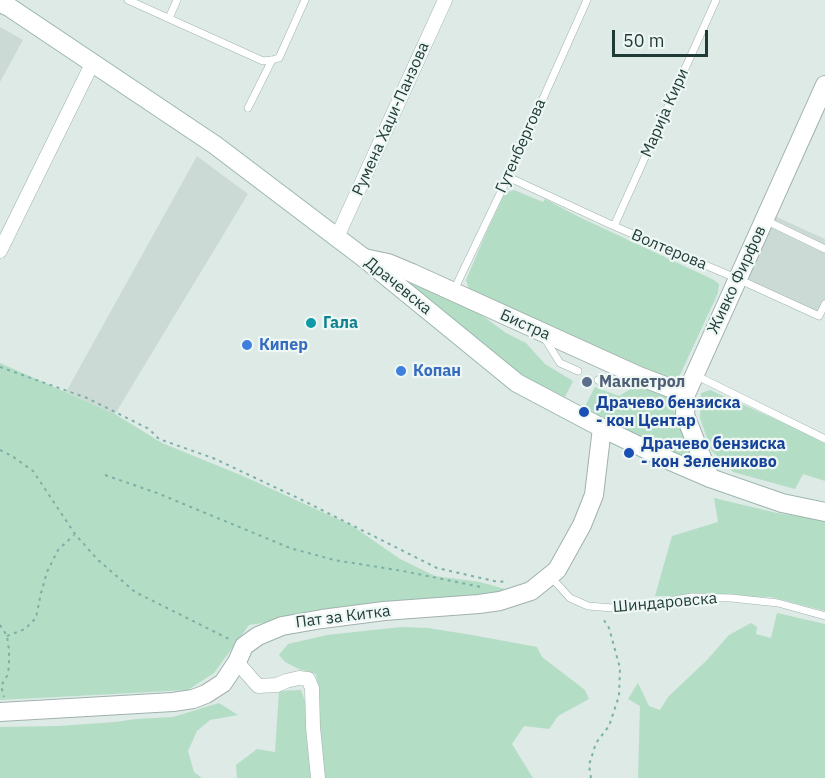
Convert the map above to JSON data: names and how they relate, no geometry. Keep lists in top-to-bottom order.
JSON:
{
  "streets": {
    "street": [
      "Румена Хаџи-Панзова",
      "Живко Фирфов",
      "Драчевска",
      "Бистра",
      "Пат за Китка"
    ],
    "lane": [
      "Марија Кири",
      "Гутенбергова",
      "Волтерова",
      "Шиндаровска"
    ]
  },
  "crossings": [
    ["Марија Кири", "Волтерова"],
    ["Румена Хаџи-Панзова", "Драчевска"],
    ["Гутенбергова", "Волтерова"],
    ["Гутенбергова", "Бистра"],
    ["Волтерова", "Живко Фирфов"],
    ["Живко Фирфов", "Бистра"],
    ["Драчевска", "Бистра"],
    ["Драчевска", "Пат за Китка"],
    ["Шиндаровска", "Пат за Китка"]
  ],
  "places": [
    "Гала",
    "Кипер",
    "Копан",
    "Макпетрол",
    "Драчево бензиска - кон Центар",
    "Драчево бензиска - кон Зелениково"
  ],
  "scale_bar": "50 m"
}
